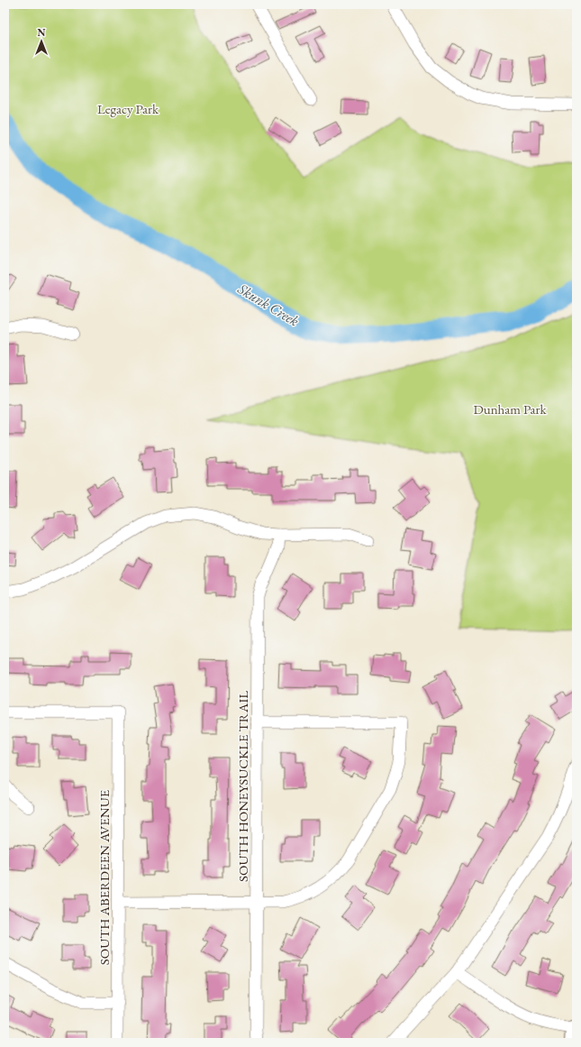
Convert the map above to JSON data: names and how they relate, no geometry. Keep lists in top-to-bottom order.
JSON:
{
  "streets": {
    "street": ["SOUTH HONEYSUCKLE TRAIL", "SOUTH ABERDEEN AVENUE"]
  },
  "water": ["Skunk Creek"],
  "parks": ["Legacy Park", "Dunham Park"],
  "north": "top"
}
